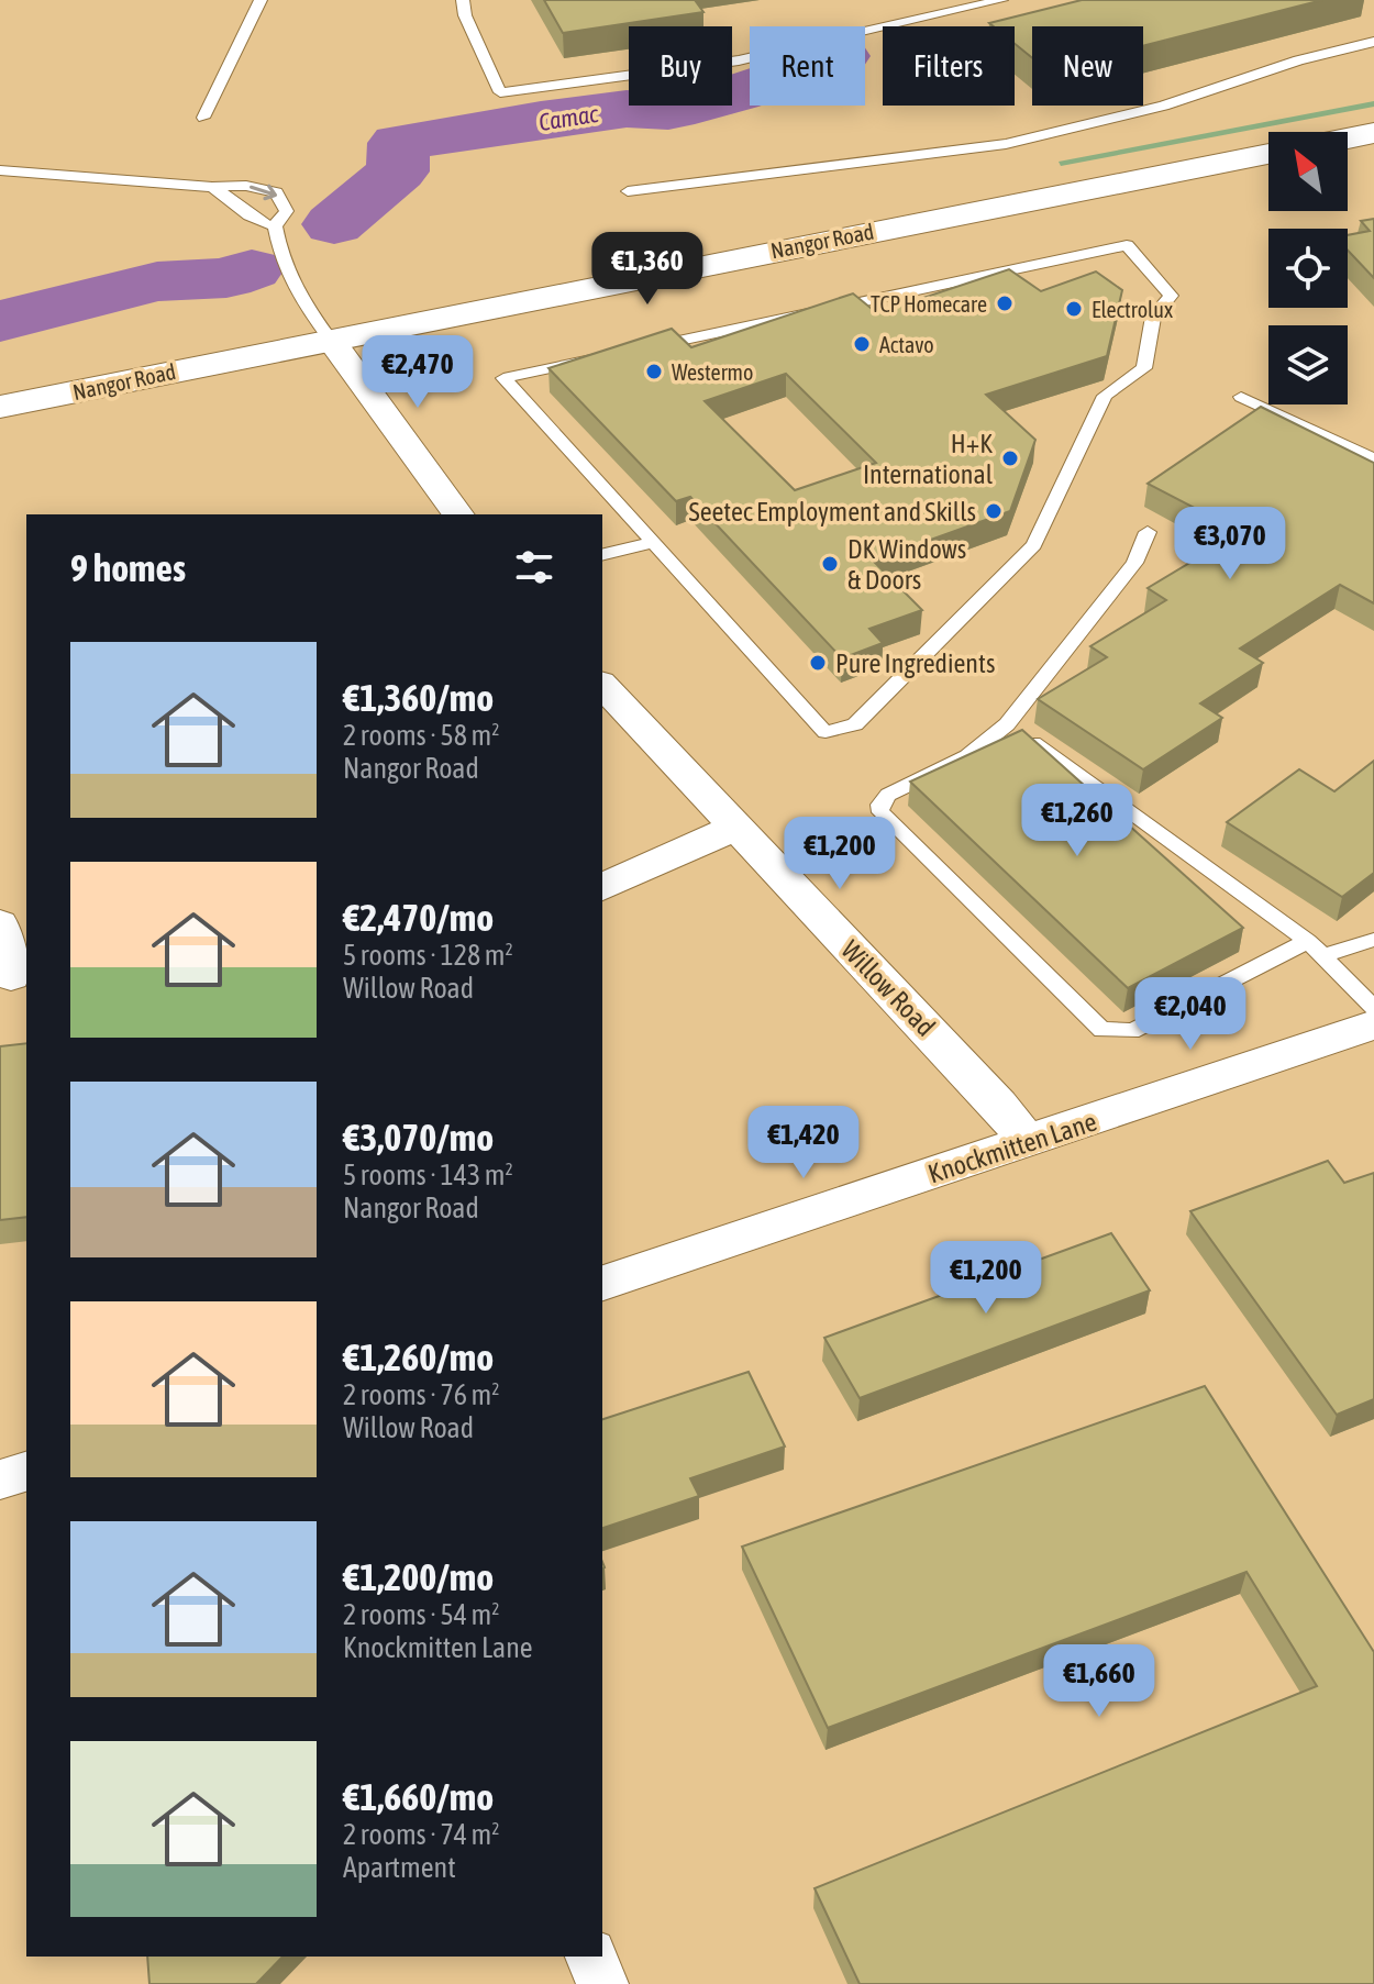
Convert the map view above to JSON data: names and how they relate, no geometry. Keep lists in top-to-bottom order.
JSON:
{
  "streets": {
    "main road": ["Nangor Road"],
    "street": ["Willow Road", "Knockmitten Lane"]
  },
  "crossings": [
    ["Willow Road", "Knockmitten Lane"]
  ],
  "water": ["Camac"],
  "places": [
    "TCP Homecare",
    "Electrolux",
    "Actavo",
    "Westermo",
    "H+K International",
    "Seetec Employment and Skills",
    "DK Windows & Doors",
    "Pure Ingredients"
  ],
  "north": "top left",
  "page": {
    "chip": [
      "Buy",
      "Rent",
      "Filters",
      "New"
    ],
    "price": [
      "€1,360",
      "€2,470",
      "€3,070",
      "€1,260",
      "€1,200",
      "€2,040",
      "€1,420",
      "€1,200",
      "€1,660"
    ],
    "heading": "9 homes",
    "list": [
      {
        "name": "€1,360/mo",
        "note": "2 rooms · 58 m² · Nangor Road"
      },
      {
        "name": "€2,470/mo",
        "note": "5 rooms · 128 m² · Willow Road"
      },
      {
        "name": "€3,070/mo",
        "note": "5 rooms · 143 m² · Nangor Road"
      },
      {
        "name": "€1,260/mo",
        "note": "2 rooms · 76 m² · Willow Road"
      },
      {
        "name": "€1,200/mo",
        "note": "2 rooms · 54 m² · Knockmitten Lane"
      },
      {
        "name": "€1,660/mo",
        "note": "2 rooms · 74 m² · Apartment"
      }
    ]
  }
}
